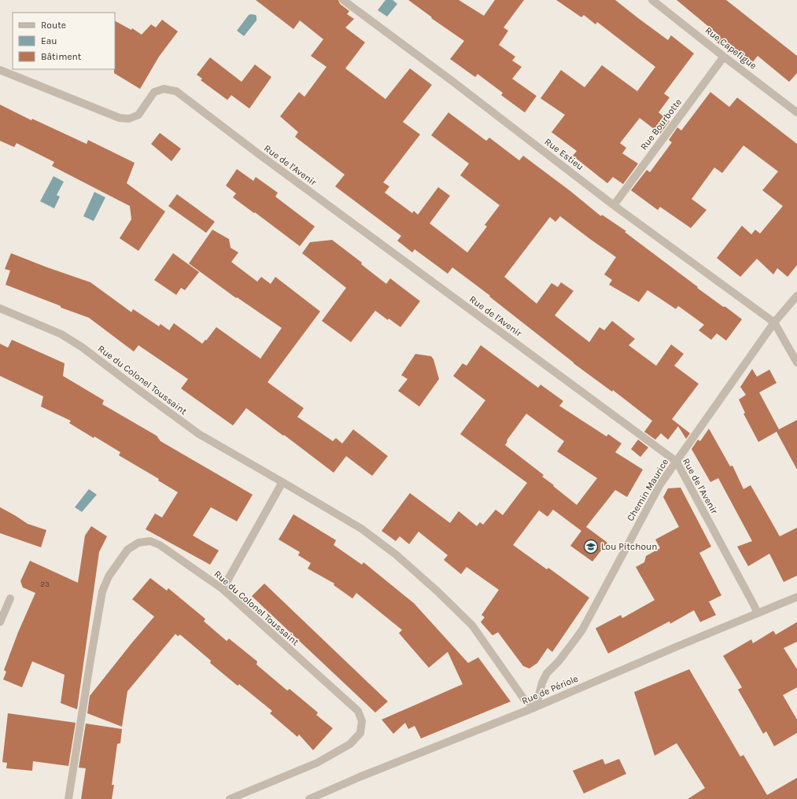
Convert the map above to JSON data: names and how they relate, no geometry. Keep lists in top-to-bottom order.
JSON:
{
  "streets": {
    "street": [
      "Rue Capefigue",
      "Rue Bourbotte",
      "Rue Estieu",
      "Rue de l'Avenir",
      "Rue du Colonel Toussaint",
      "Chemin Maurice",
      "Rue de Périole"
    ]
  },
  "crossings": [
    ["Rue Capefigue", "Rue Bourbotte"],
    ["Rue Bourbotte", "Rue Estieu"],
    ["Rue Estieu", "Chemin Maurice"],
    ["Rue de l'Avenir", "Chemin Maurice"],
    ["Rue de l'Avenir", "Rue de Périole"],
    ["Rue du Colonel Toussaint", "Chemin Maurice"],
    ["Rue du Colonel Toussaint", "Rue de Périole"],
    ["Chemin Maurice", "Rue de Périole"]
  ],
  "places": {
    "school or university": ["Lou Pitchoun"]
  },
  "house_numbers": ["23"],
  "legend": ["Route", "Eau", "Bâtiment"]
}
